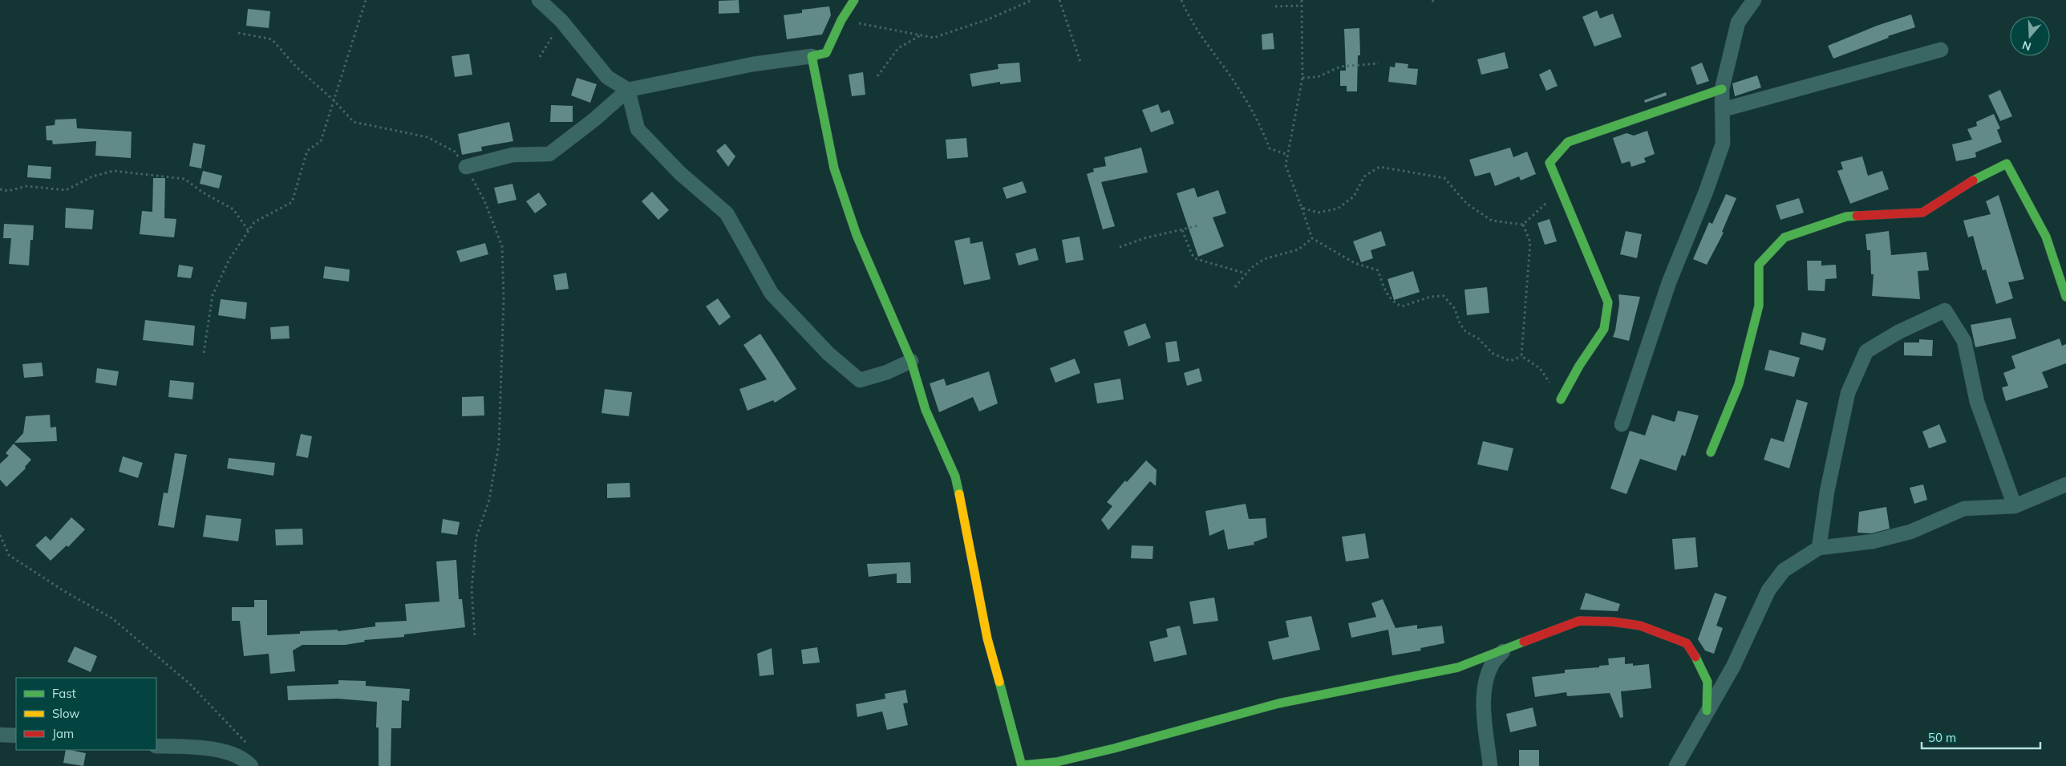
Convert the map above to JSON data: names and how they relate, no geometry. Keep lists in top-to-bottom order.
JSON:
{
  "legend": ["Fast", "Slow", "Jam"],
  "scale_bar": "50 m",
  "north": "bottom"
}
